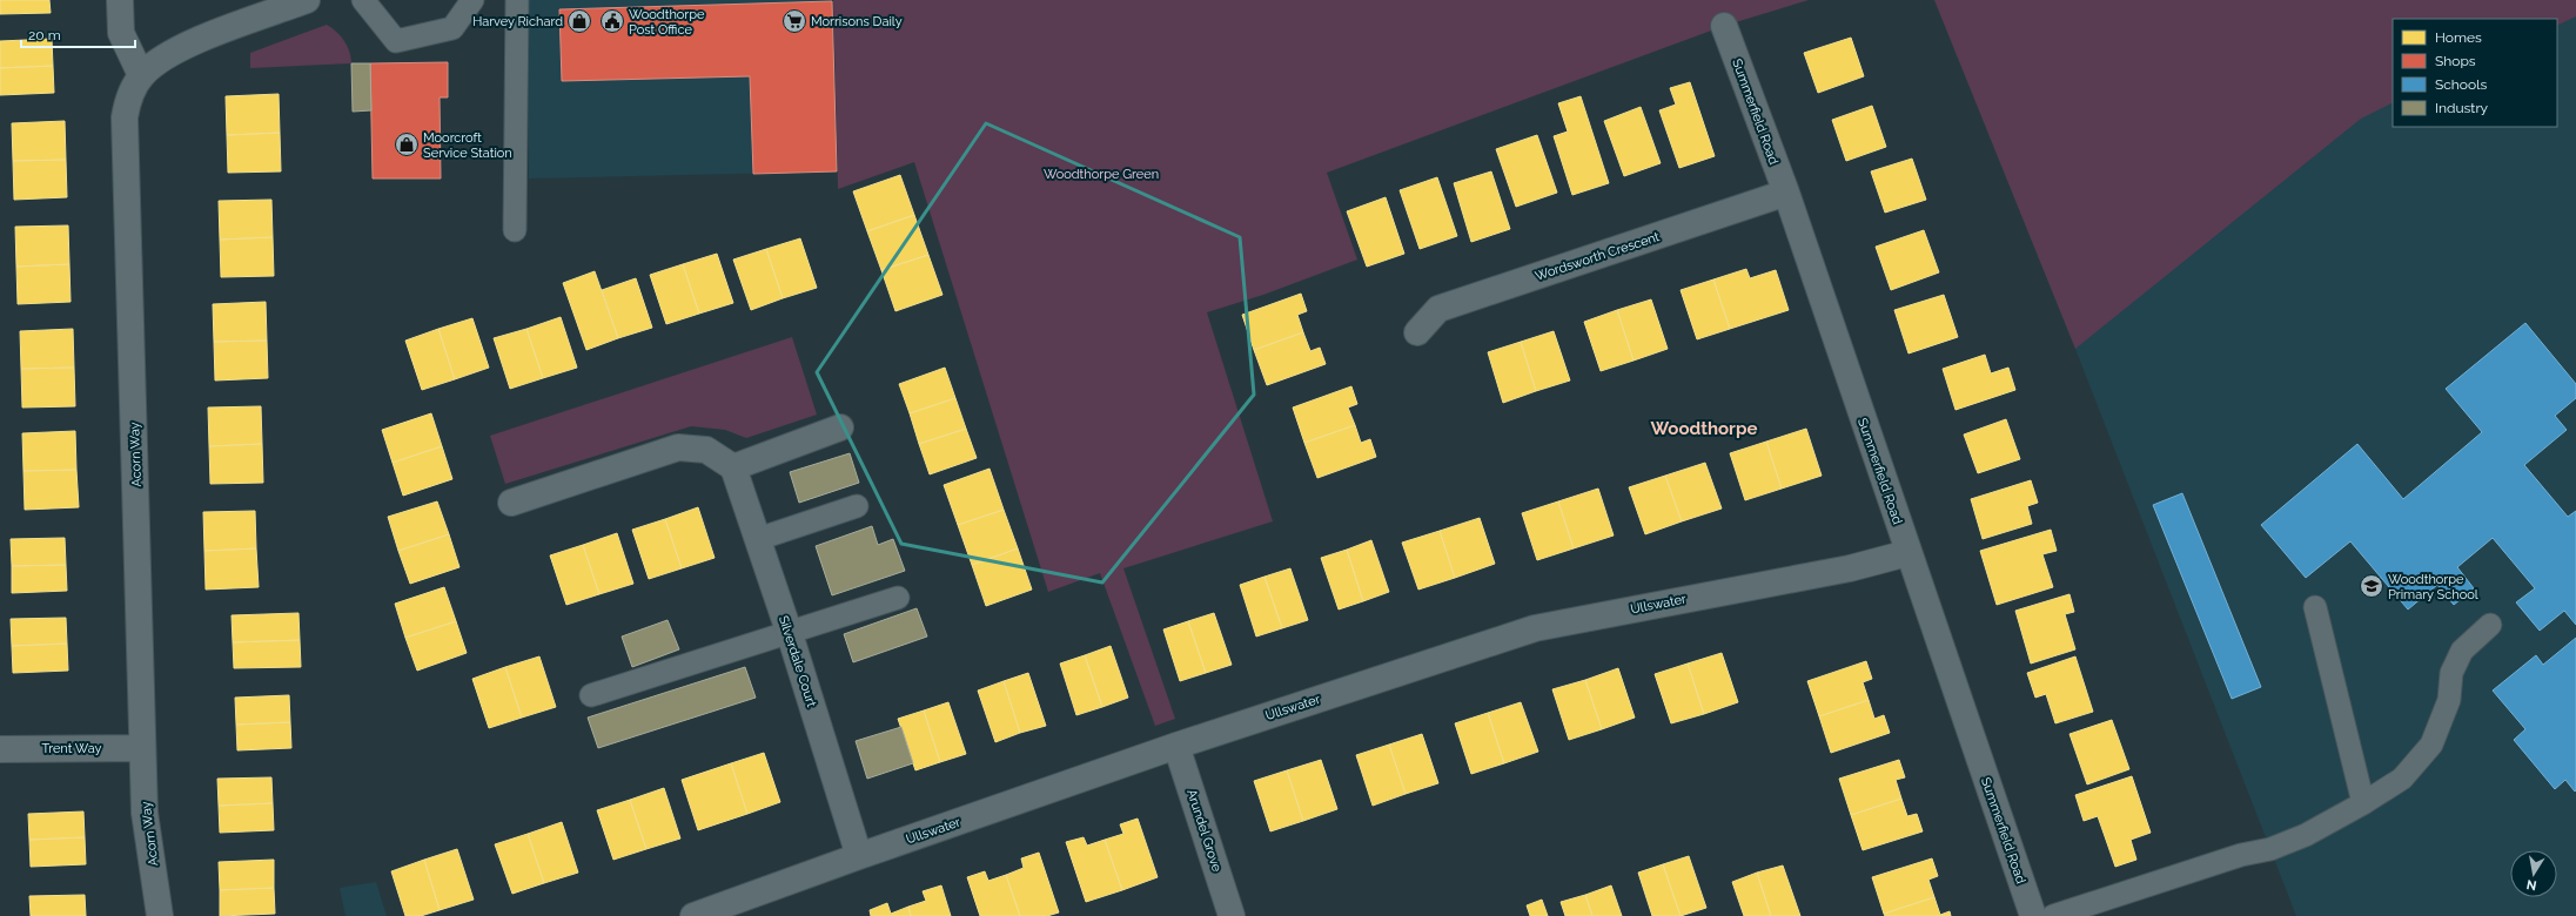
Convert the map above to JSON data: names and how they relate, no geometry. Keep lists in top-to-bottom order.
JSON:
{
  "streets": {
    "street": [
      "Summerfield Road",
      "Wordsworth Crescent",
      "Acorn Way",
      "Ullswater",
      "Silverdale Court",
      "Trent Way",
      "Arundel Grove"
    ]
  },
  "crossings": [
    ["Summerfield Road", "Wordsworth Crescent"],
    ["Summerfield Road", "Ullswater"],
    ["Acorn Way", "Trent Way"],
    ["Ullswater", "Silverdale Court"],
    ["Ullswater", "Arundel Grove"]
  ],
  "districts": ["Woodthorpe"],
  "parks": ["Woodthorpe Green"],
  "places": {
    "shop": ["Harvey Richard", "Moorcroft Service Station"],
    "public building": ["Woodthorpe Post Office"],
    "supermarket": ["Morrisons Daily"],
    "school or university": ["Woodthorpe Primary School"]
  },
  "legend": [
    "Homes",
    "Shops",
    "Schools",
    "Industry"
  ],
  "scale_bar": "20 m",
  "north": "bottom"
}
